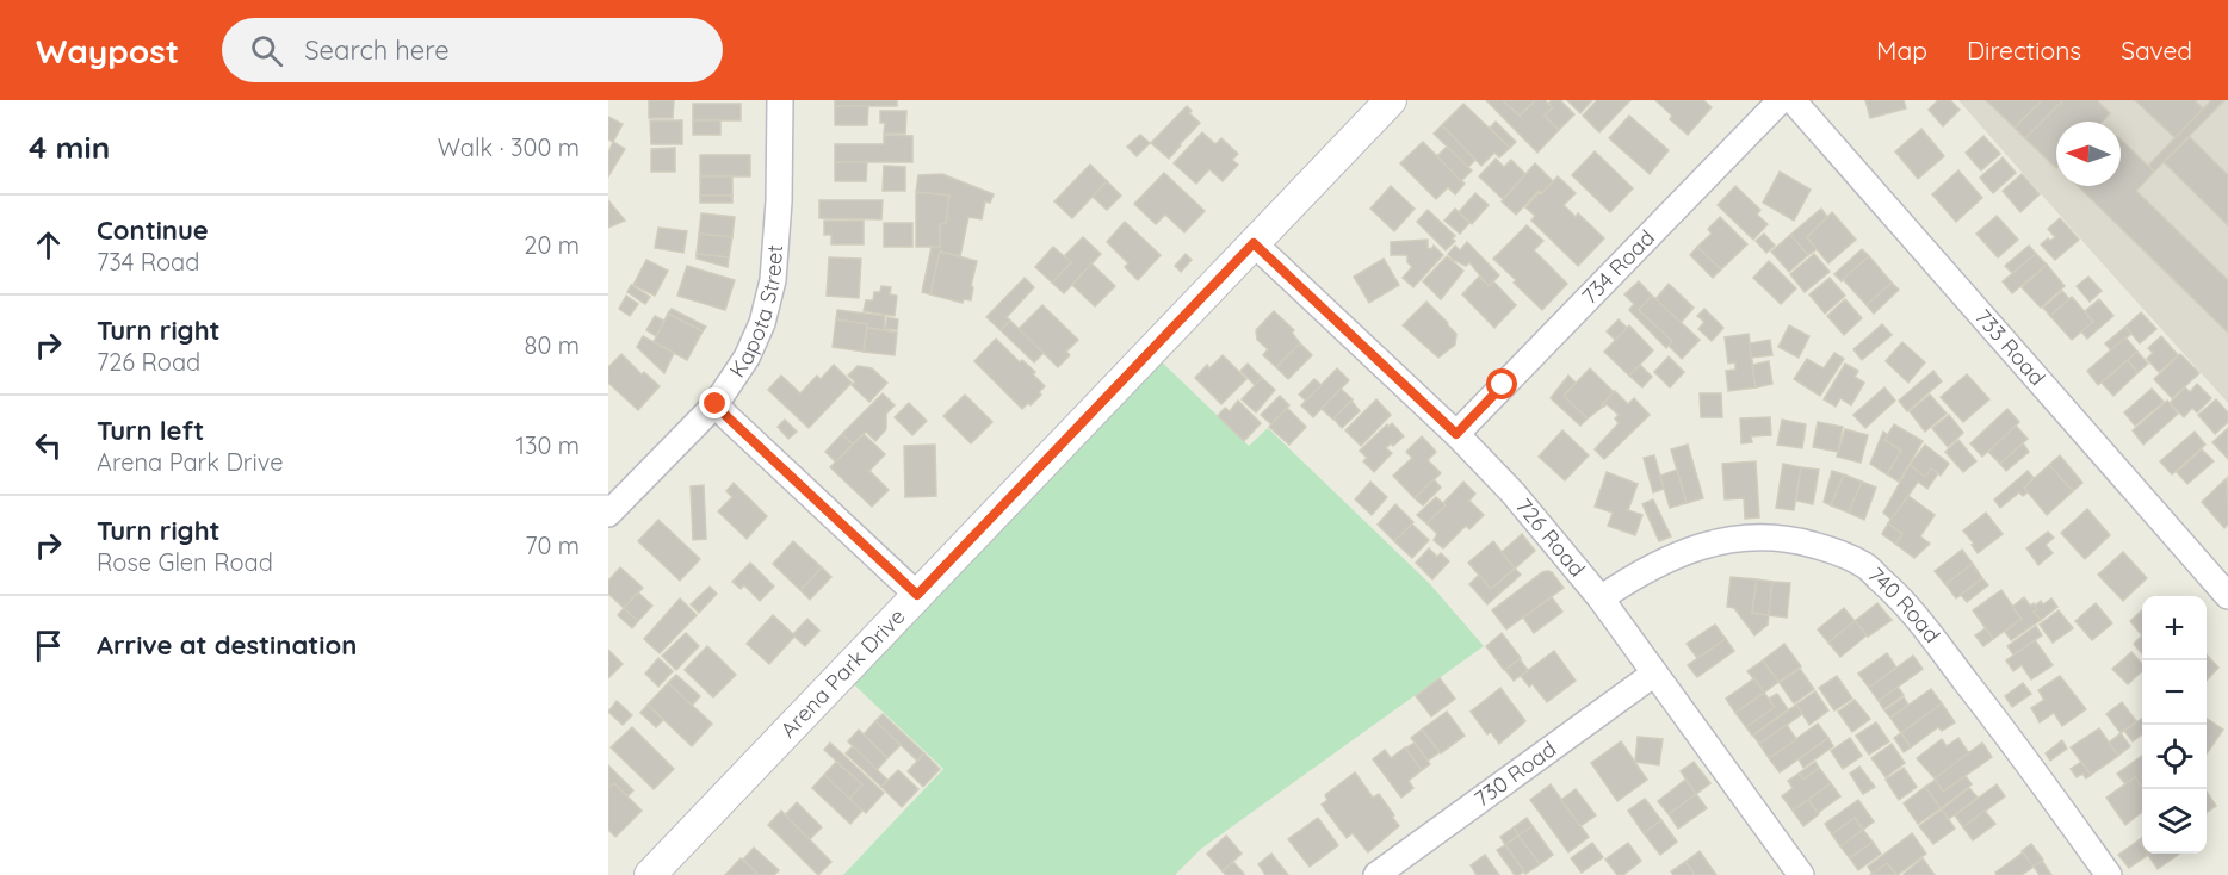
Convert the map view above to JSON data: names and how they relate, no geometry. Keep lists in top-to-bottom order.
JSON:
{
  "streets": {
    "street": [
      "734 Road",
      "Kapota Street",
      "733 Road",
      "726 Road",
      "740 Road",
      "Arena Park Drive",
      "730 Road"
    ]
  },
  "crossings": [
    ["734 Road", "726 Road"],
    ["726 Road", "740 Road"],
    ["726 Road", "Arena Park Drive"],
    ["726 Road", "730 Road"]
  ],
  "north": "left",
  "page": {
    "header": "Waypost",
    "search": "Search here",
    "nav": ["Map", "Directions", "Saved"],
    "heading": ["4 min", "Walk · 300 m"],
    "list": [
      ["Continue", "734 Road", "20 m"],
      ["Turn right", "726 Road", "80 m"],
      ["Turn left", "Arena Park Drive", "130 m"],
      ["Turn right", "Rose Glen Road", "70 m"],
      "Arrive at destination"
    ],
    "map_buttons": ["+", "−"]
  }
}
